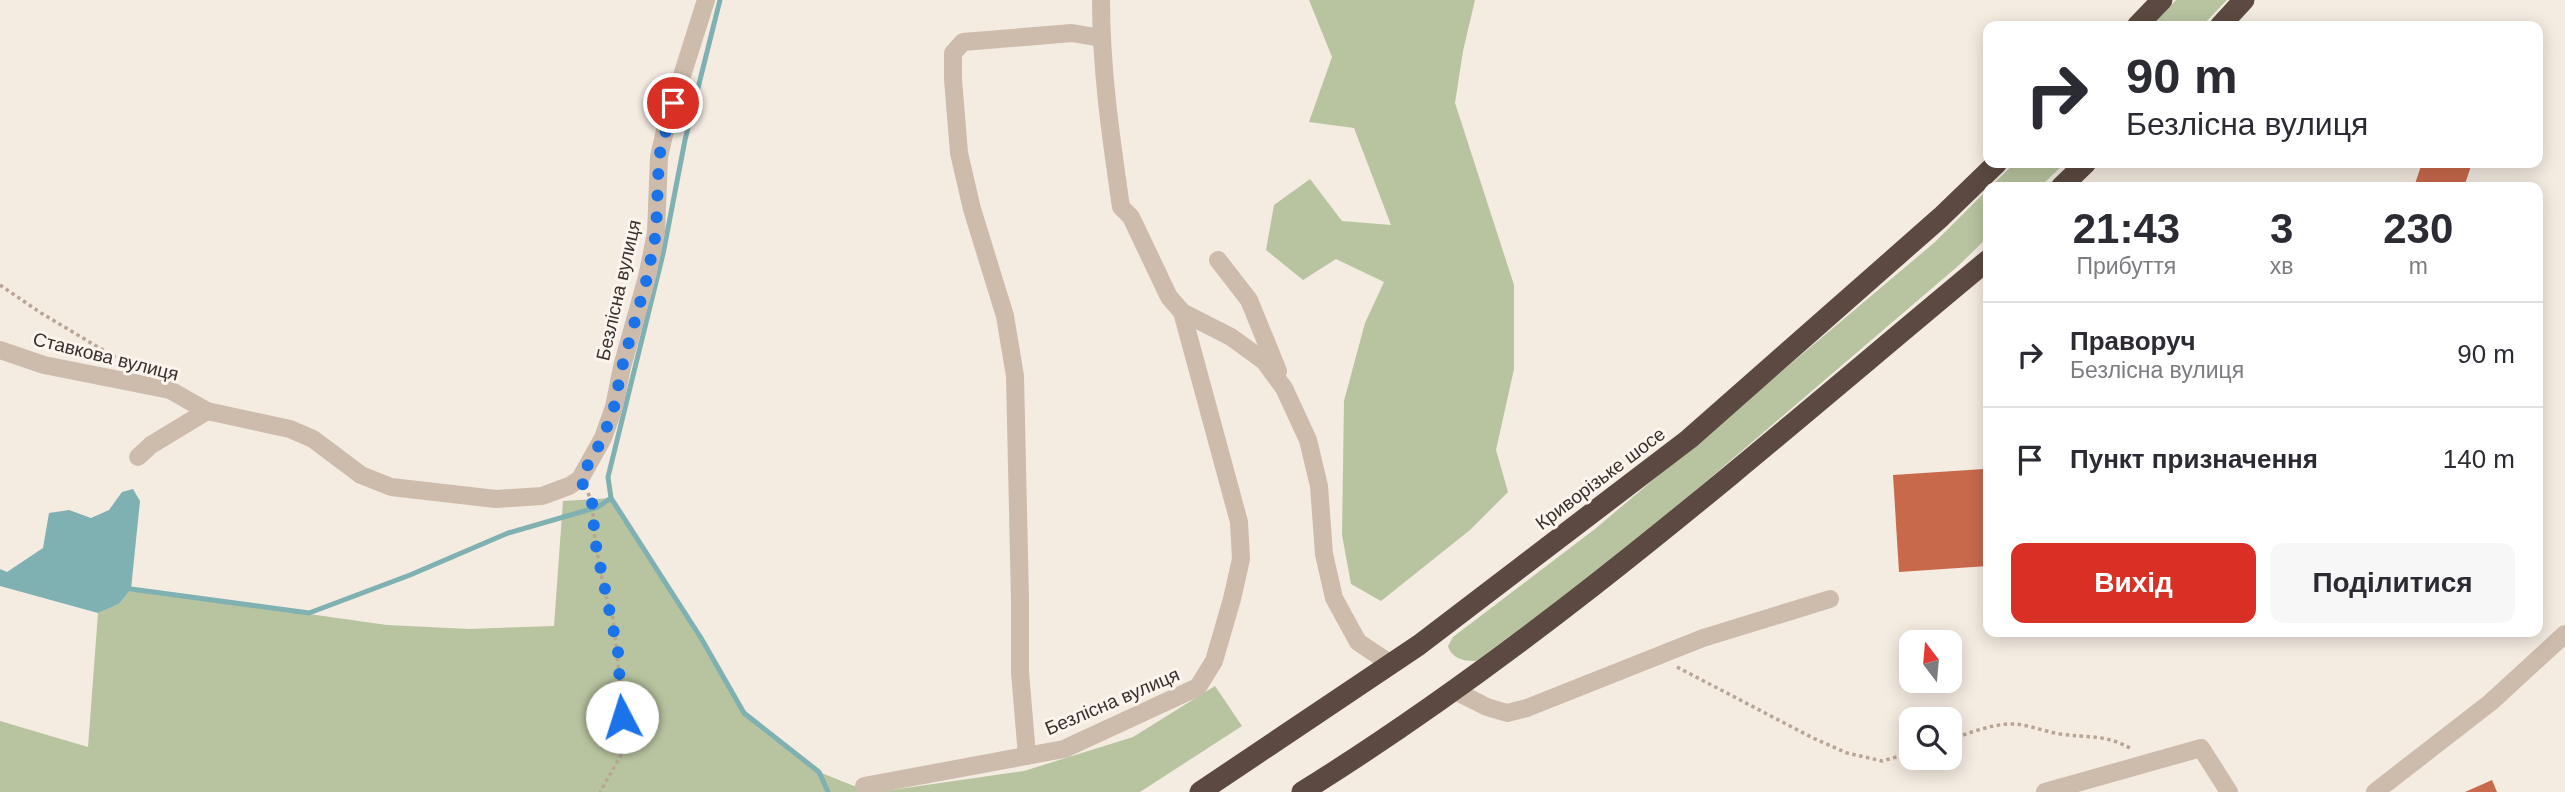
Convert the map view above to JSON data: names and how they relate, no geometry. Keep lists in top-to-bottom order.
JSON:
{
  "streets": {
    "highway": ["Криворізьке шосе"],
    "street": ["Безлісна вулиця", "Ставкова вулиця"]
  },
  "crossings": [
    ["Безлісна вулиця", "Ставкова вулиця"],
    ["Безлісна вулиця", "Криворізьке шосе"]
  ],
  "north": "top",
  "page": {
    "turn": ["90 m", "Безлісна вулиця"],
    "eta": [
      "21:43",
      "Прибуття",
      "3",
      "хв",
      "230",
      "m"
    ],
    "list": [
      {
        "name": "Праворуч",
        "note": "Безлісна вулиця",
        "value": "90 m"
      },
      {
        "name": "Пункт призначення",
        "value": "140 m"
      }
    ],
    "buttons": ["Вихід", "Поділитися"]
  }
}
